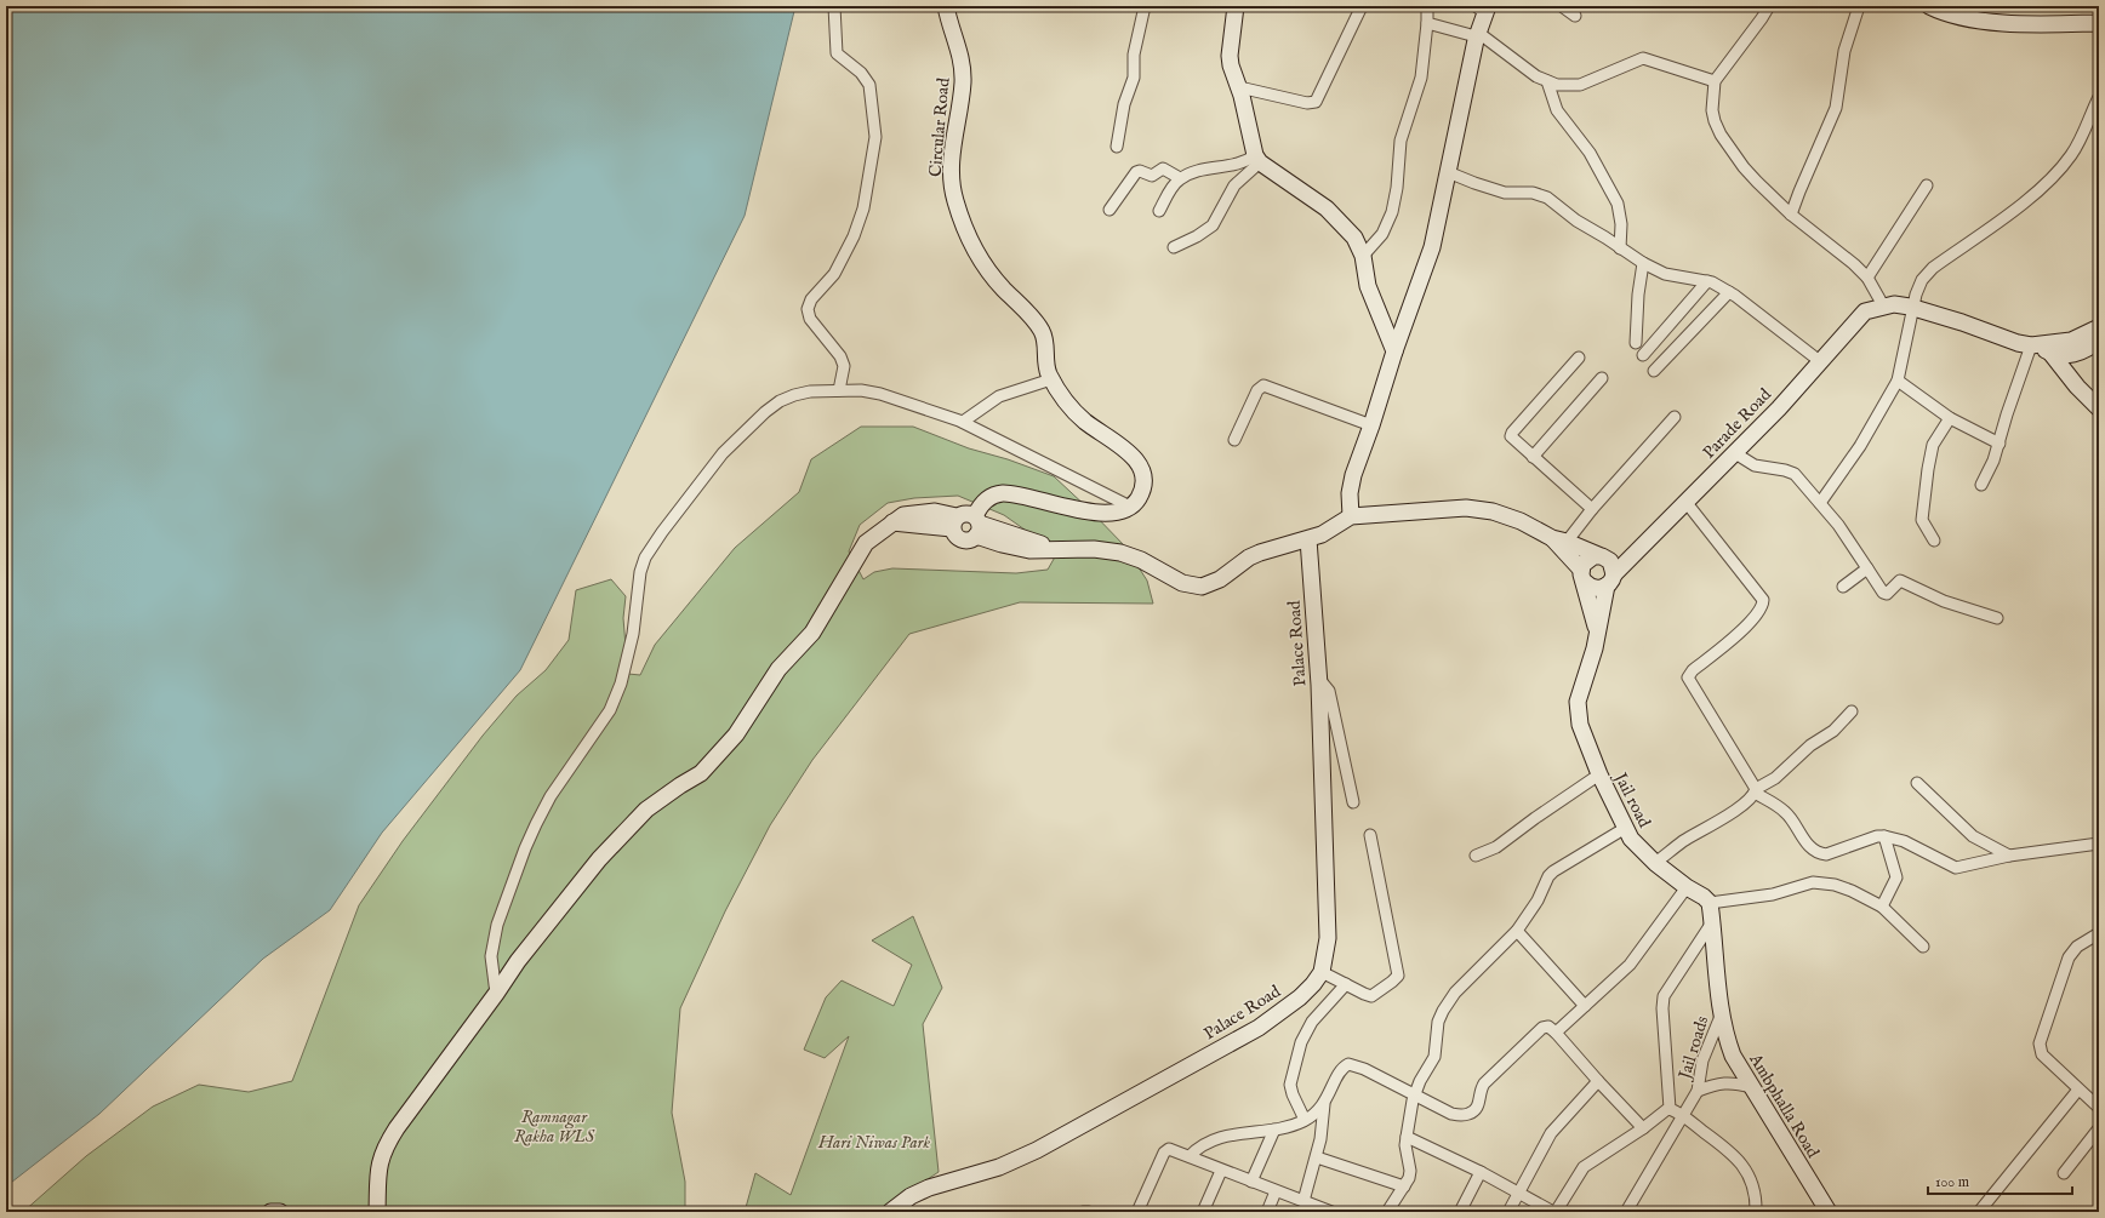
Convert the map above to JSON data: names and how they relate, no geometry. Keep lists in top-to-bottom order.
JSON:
{
  "streets": {
    "main road": [
      "Circular Road",
      "Parade Road",
      "Palace Road",
      "Jail road",
      "Ambphalla Road"
    ],
    "street": ["Jail roads"]
  },
  "crossings": [
    ["Parade Road", "Jail road"],
    ["Jail roads", "Ambphalla Road"]
  ],
  "parks": ["Ramnagar Rakha WLS", "Hari Niwas Park"],
  "scale_bar": "100 m"
}
